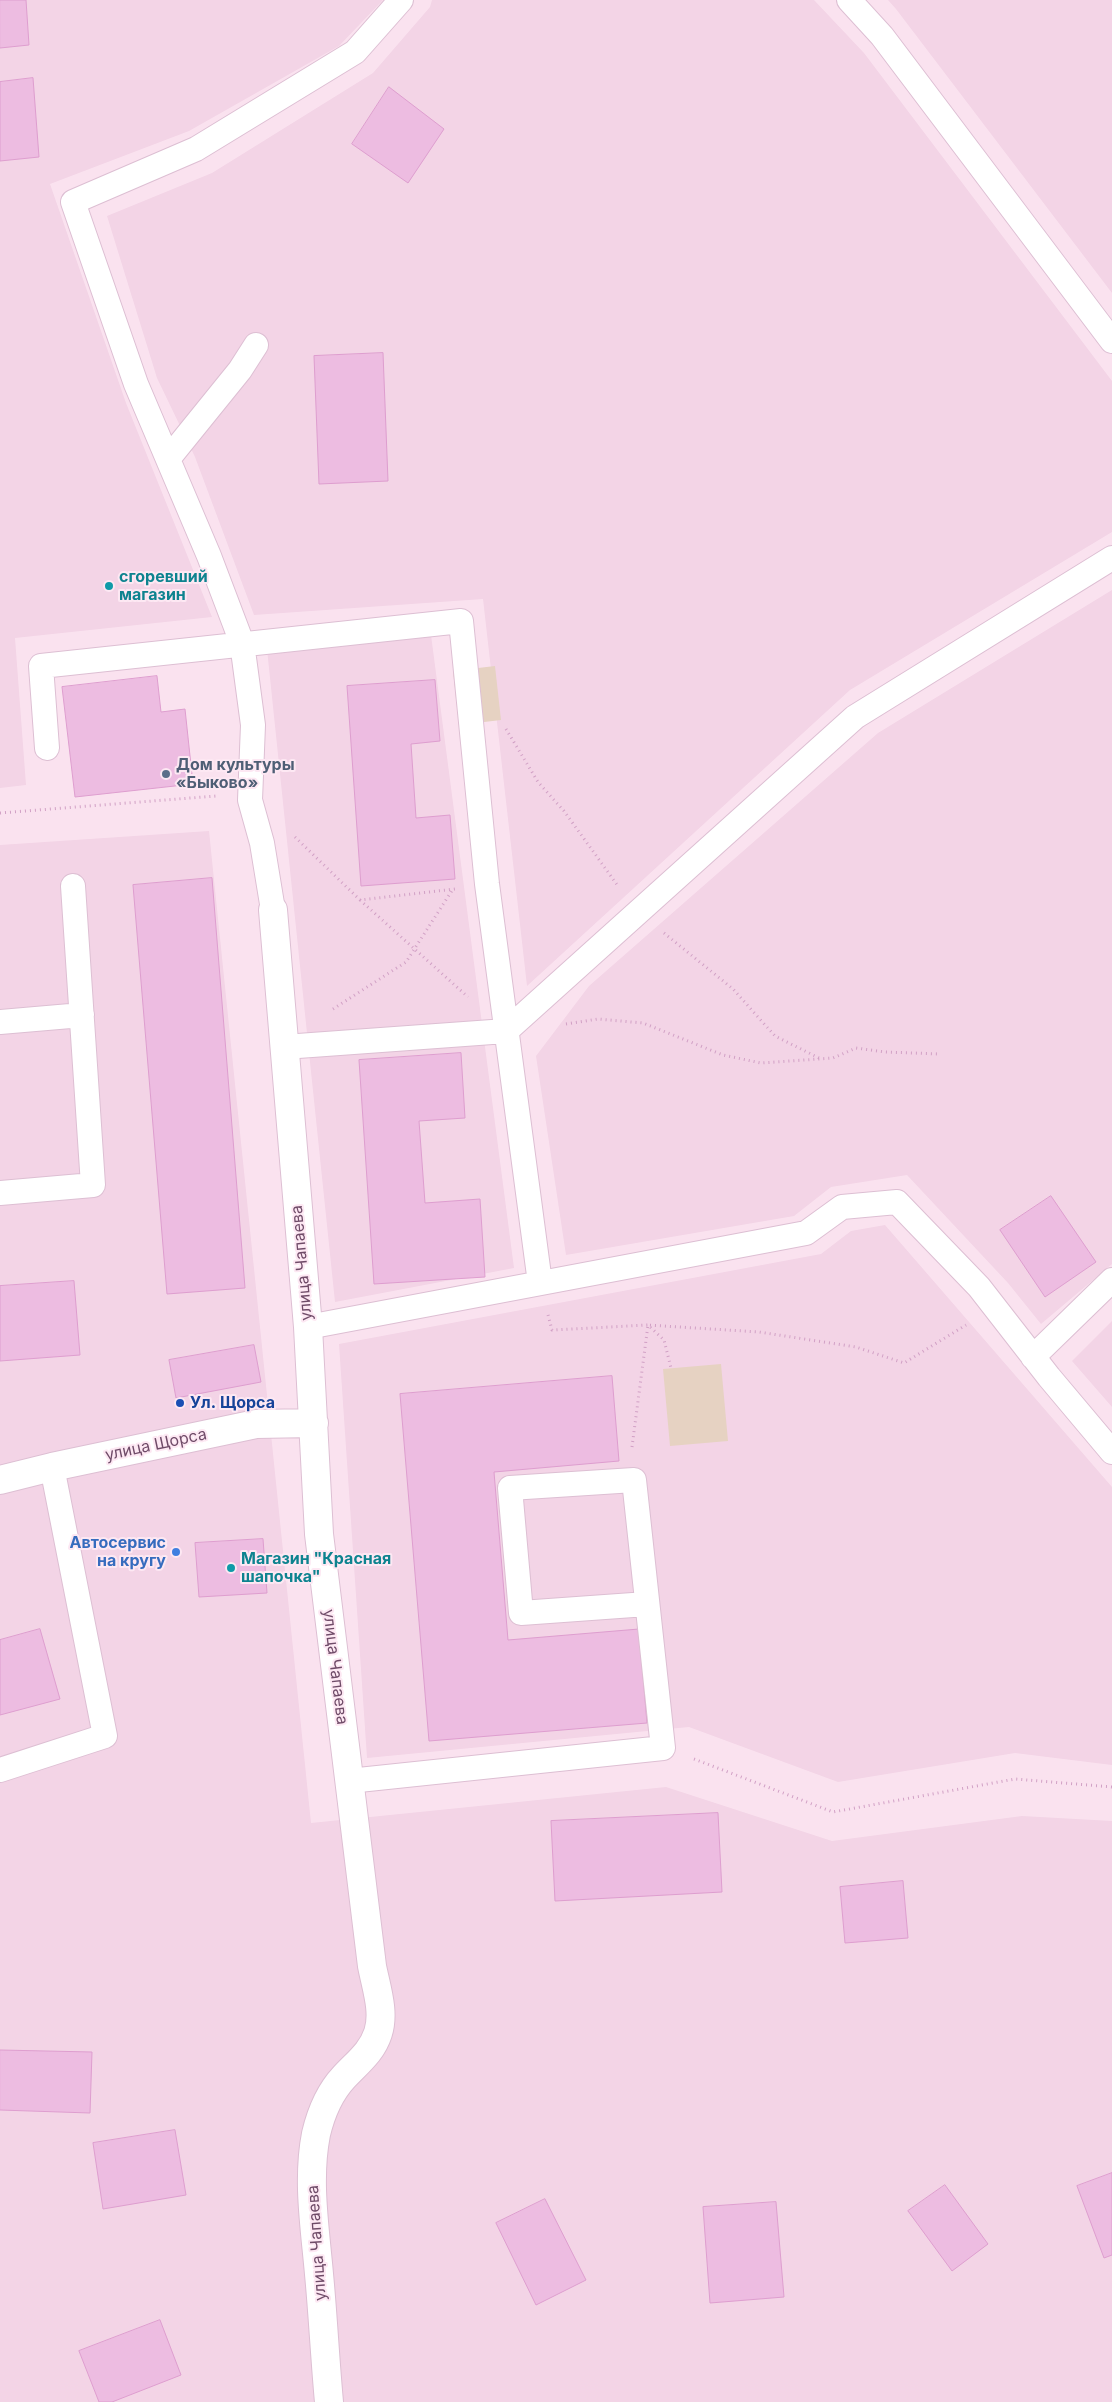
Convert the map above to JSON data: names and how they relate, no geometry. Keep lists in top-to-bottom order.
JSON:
{
  "streets": {
    "street": ["улица Чапаева", "улица Щорса"]
  },
  "crossings": [
    ["улица Чапаева", "улица Щорса"]
  ],
  "places": [
    "сгоревший магазин",
    "Дом культуры «Быково»",
    "Ул. Щорса",
    "Автосервис на кругу",
    "Магазин \"Красная шапочка\""
  ]
}
